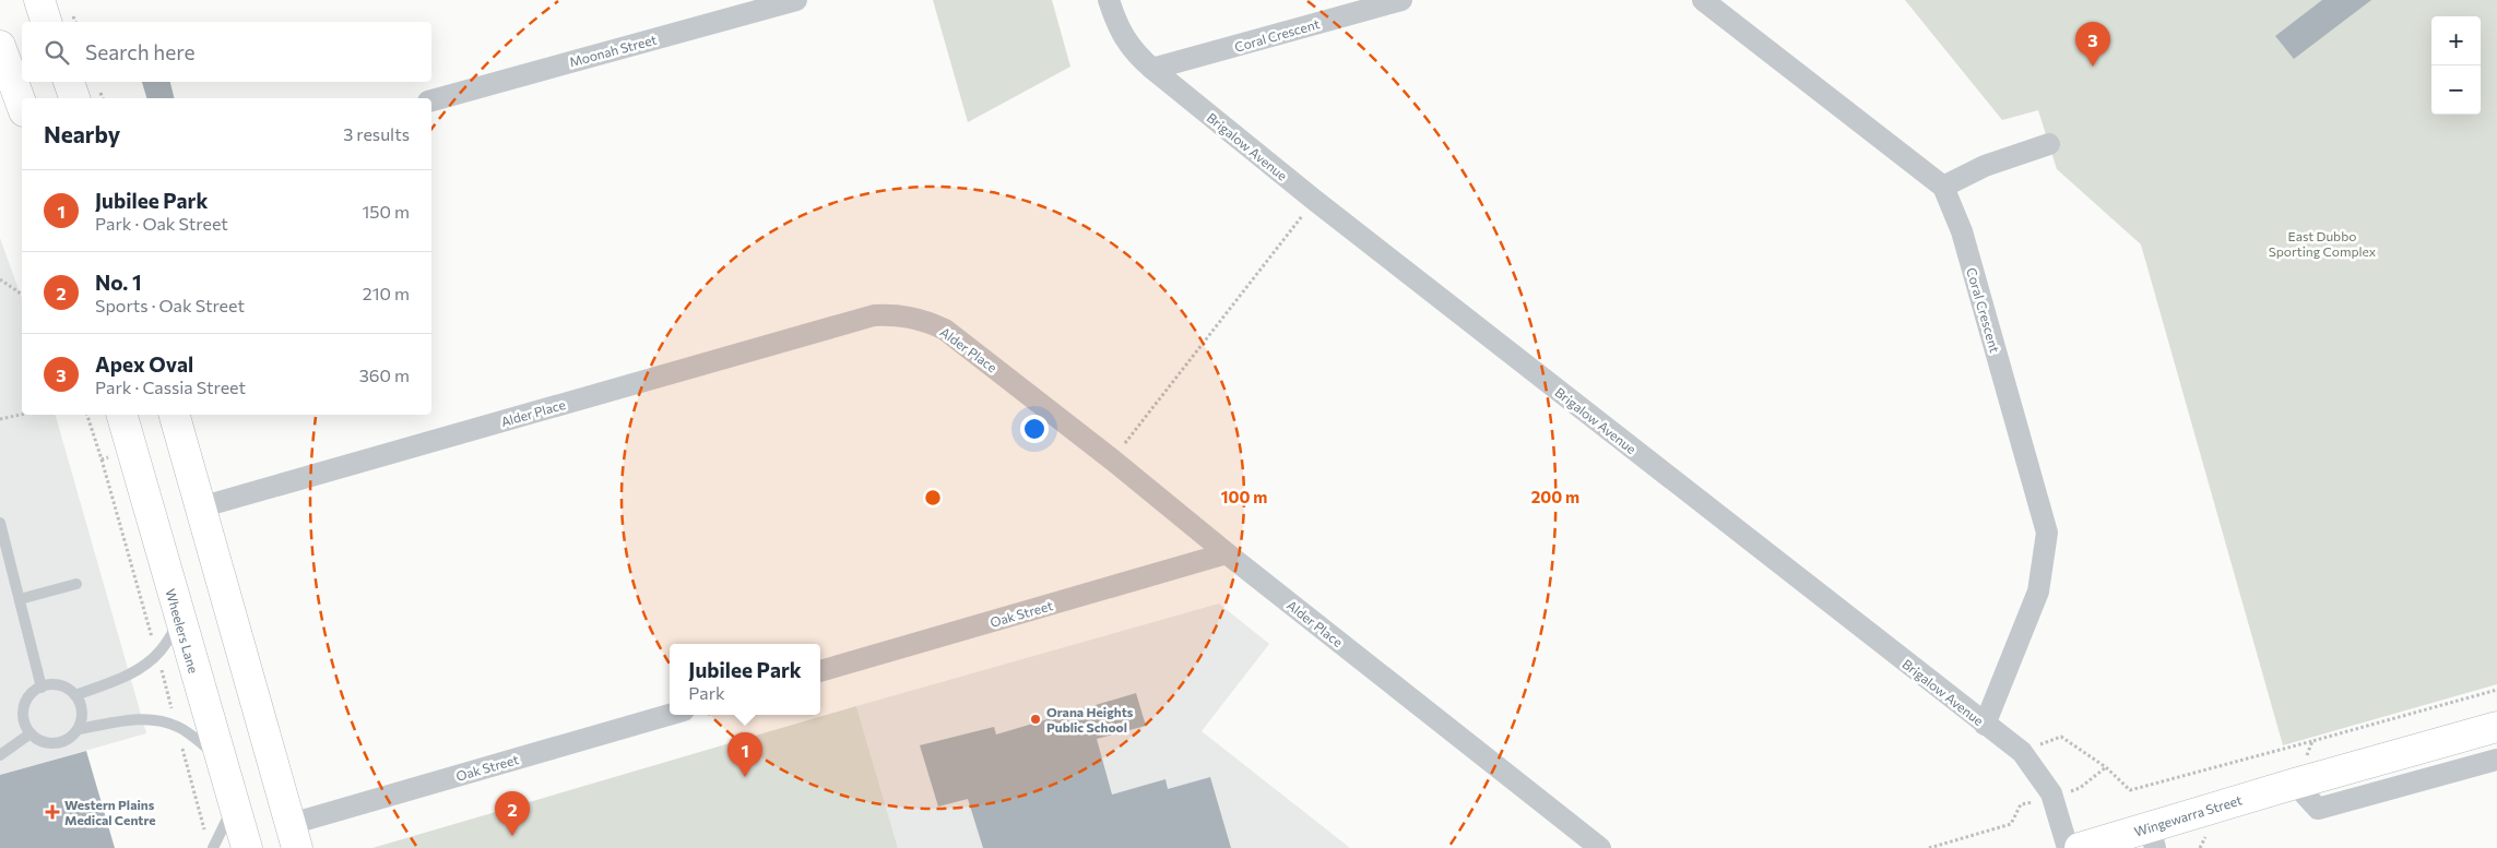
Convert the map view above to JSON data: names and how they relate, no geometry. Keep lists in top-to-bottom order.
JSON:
{
  "streets": {
    "main road": ["Wheelers Lane", "Wingewarra Street"],
    "street": [
      "Coral Crescent",
      "Moonah Street",
      "Brigalow Avenue",
      "Alder Place",
      "Oak Street"
    ]
  },
  "crossings": [
    ["Coral Crescent", "Brigalow Avenue"],
    ["Alder Place", "Oak Street"]
  ],
  "parks": ["East Dubbo Sporting Complex"],
  "places": {
    "other": ["Orana Heights Public School"],
    "health": ["Western Plains Medical Centre"]
  },
  "page": {
    "map_buttons": ["+", "−"],
    "pins": ["3", "1", "2"],
    "search": "Search here",
    "heading": ["Nearby", "3 results"],
    "list": [
      {
        "mark": "1",
        "name": "Jubilee Park",
        "note": "Park · Oak Street",
        "value": "150 m"
      },
      {
        "mark": "2",
        "name": "No. 1",
        "note": "Sports · Oak Street",
        "value": "210 m"
      },
      {
        "mark": "3",
        "name": "Apex Oval",
        "note": "Park · Cassia Street",
        "value": "360 m"
      }
    ],
    "popup": ["Jubilee Park", "Park"]
  },
  "rings": ["100 m", "200 m"]
}
